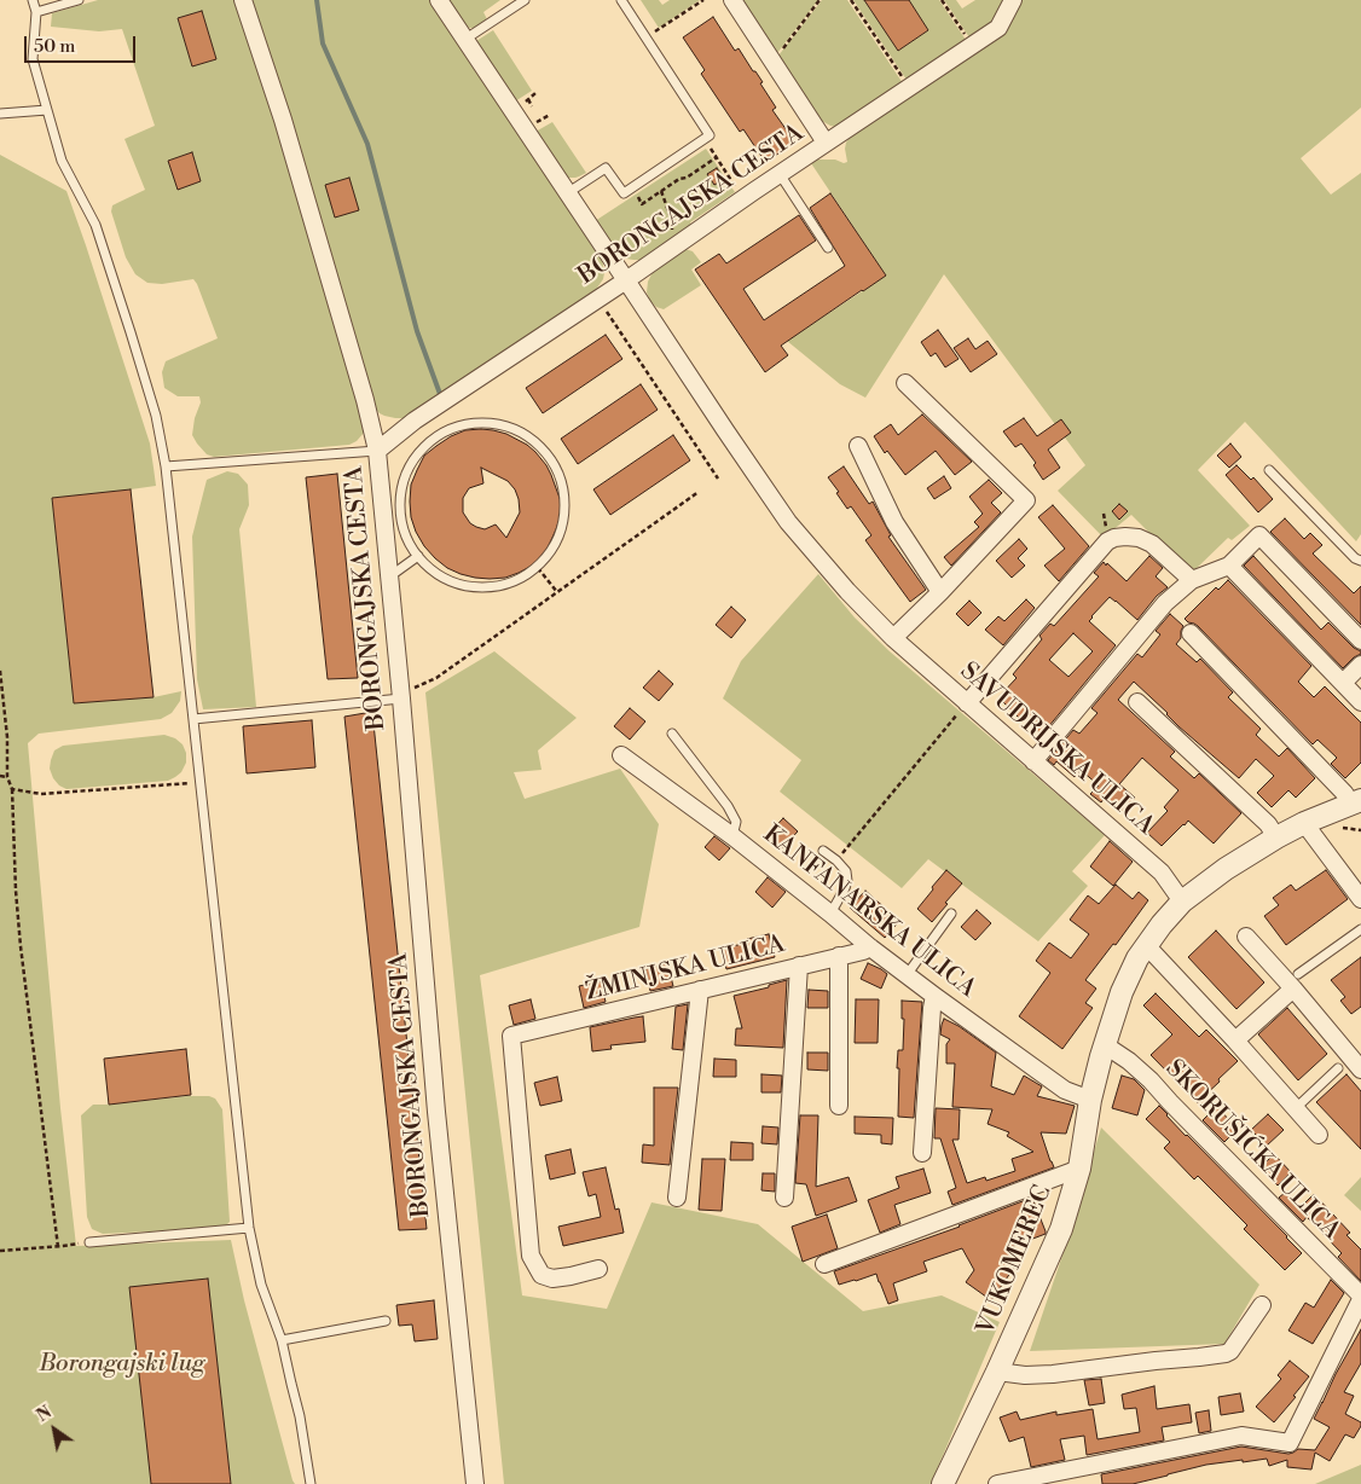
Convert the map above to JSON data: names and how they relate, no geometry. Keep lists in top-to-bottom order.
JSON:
{
  "streets": {
    "street": [
      "BORONGAJSKA CESTA",
      "SAVUDRIJSKA ULICA",
      "KANFANARSKA ULICA",
      "ŽMINJSKA ULICA",
      "SKORUŠIĆKA ULICA",
      "VUKOMEREC"
    ]
  },
  "crossings": [
    ["BORONGAJSKA CESTA", "SAVUDRIJSKA ULICA"],
    ["SAVUDRIJSKA ULICA", "VUKOMEREC"],
    ["KANFANARSKA ULICA", "ŽMINJSKA ULICA"],
    ["KANFANARSKA ULICA", "VUKOMEREC"],
    ["SKORUŠIĆKA ULICA", "VUKOMEREC"]
  ],
  "parks": ["Borongajski lug"],
  "scale_bar": "50 m",
  "north": "top left"
}
